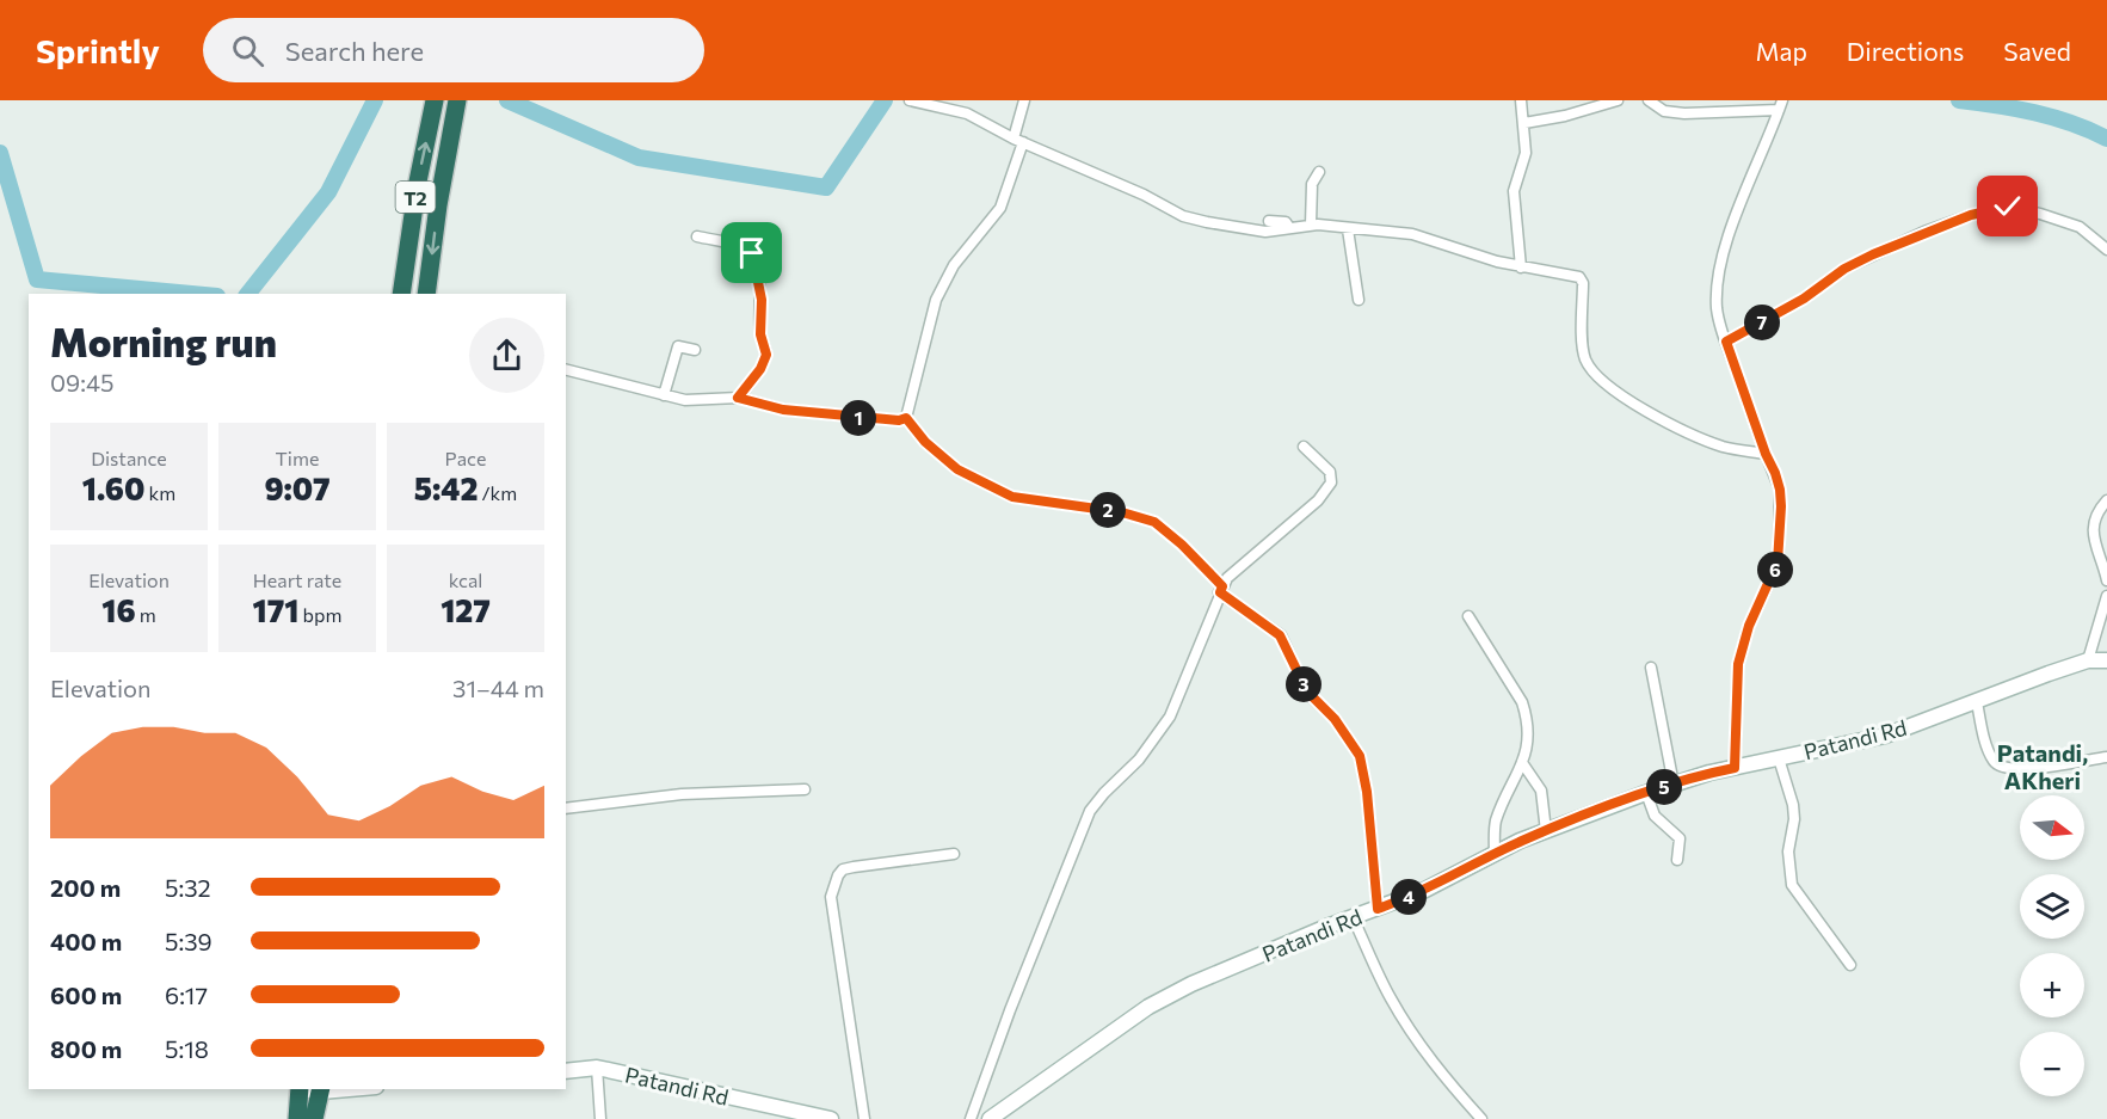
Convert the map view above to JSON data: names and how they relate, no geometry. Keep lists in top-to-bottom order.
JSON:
{
  "streets": {
    "highway": ["T2"],
    "street": ["Patandi Rd"]
  },
  "districts": ["Patandi, AKheri"],
  "north": "right",
  "page": {
    "header": "Sprintly",
    "search": "Search here",
    "nav": ["Map", "Directions", "Saved"],
    "heading": ["Morning run", "09:45"],
    "pins": [
      "7",
      "1",
      "2",
      "6",
      "3",
      "5",
      "4"
    ],
    "stats": [
      ["Distance", "1.60 km"],
      ["Time", "9:07"],
      ["Pace", "5:42 /km"],
      ["Elevation", "16 m"],
      ["Heart rate", "171 bpm"],
      ["kcal", "127"]
    ],
    "chart": ["Elevation", "31–44 m"],
    "map_buttons": ["+", "−"],
    "list": [
      {
        "name": "200 m",
        "note": "5:32"
      },
      {
        "name": "400 m",
        "note": "5:39"
      },
      {
        "name": "600 m",
        "note": "6:17"
      },
      {
        "name": "800 m",
        "note": "5:18"
      }
    ]
  }
}
